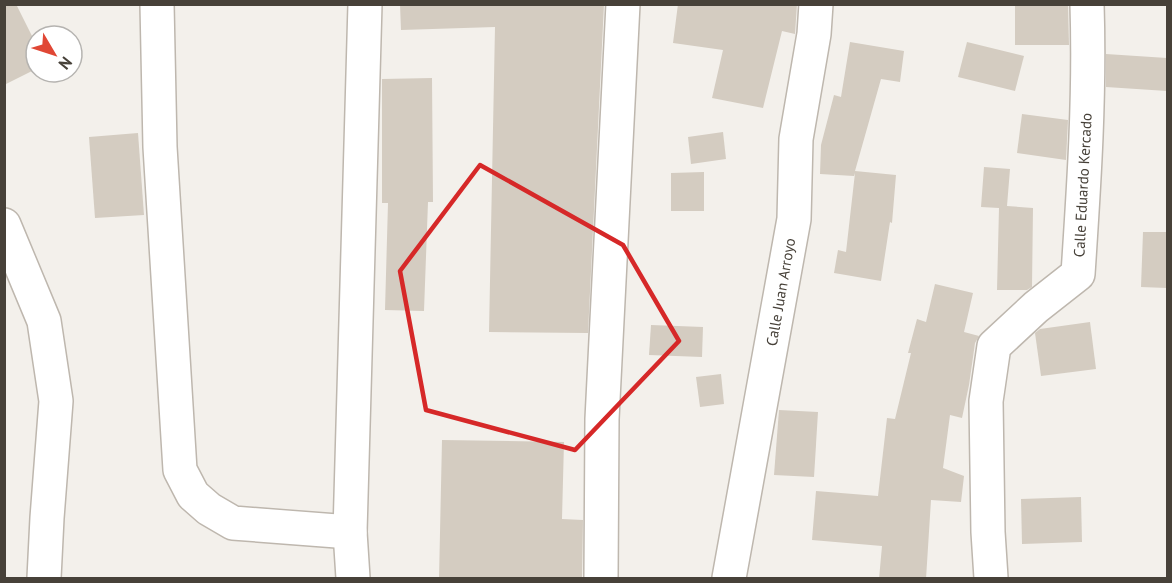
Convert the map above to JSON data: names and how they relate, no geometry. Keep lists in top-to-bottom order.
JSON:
{
  "streets": {
    "street": ["Calle Eduardo Kercado", "Calle Juan Arroyo"]
  },
  "north": "bottom right"
}
